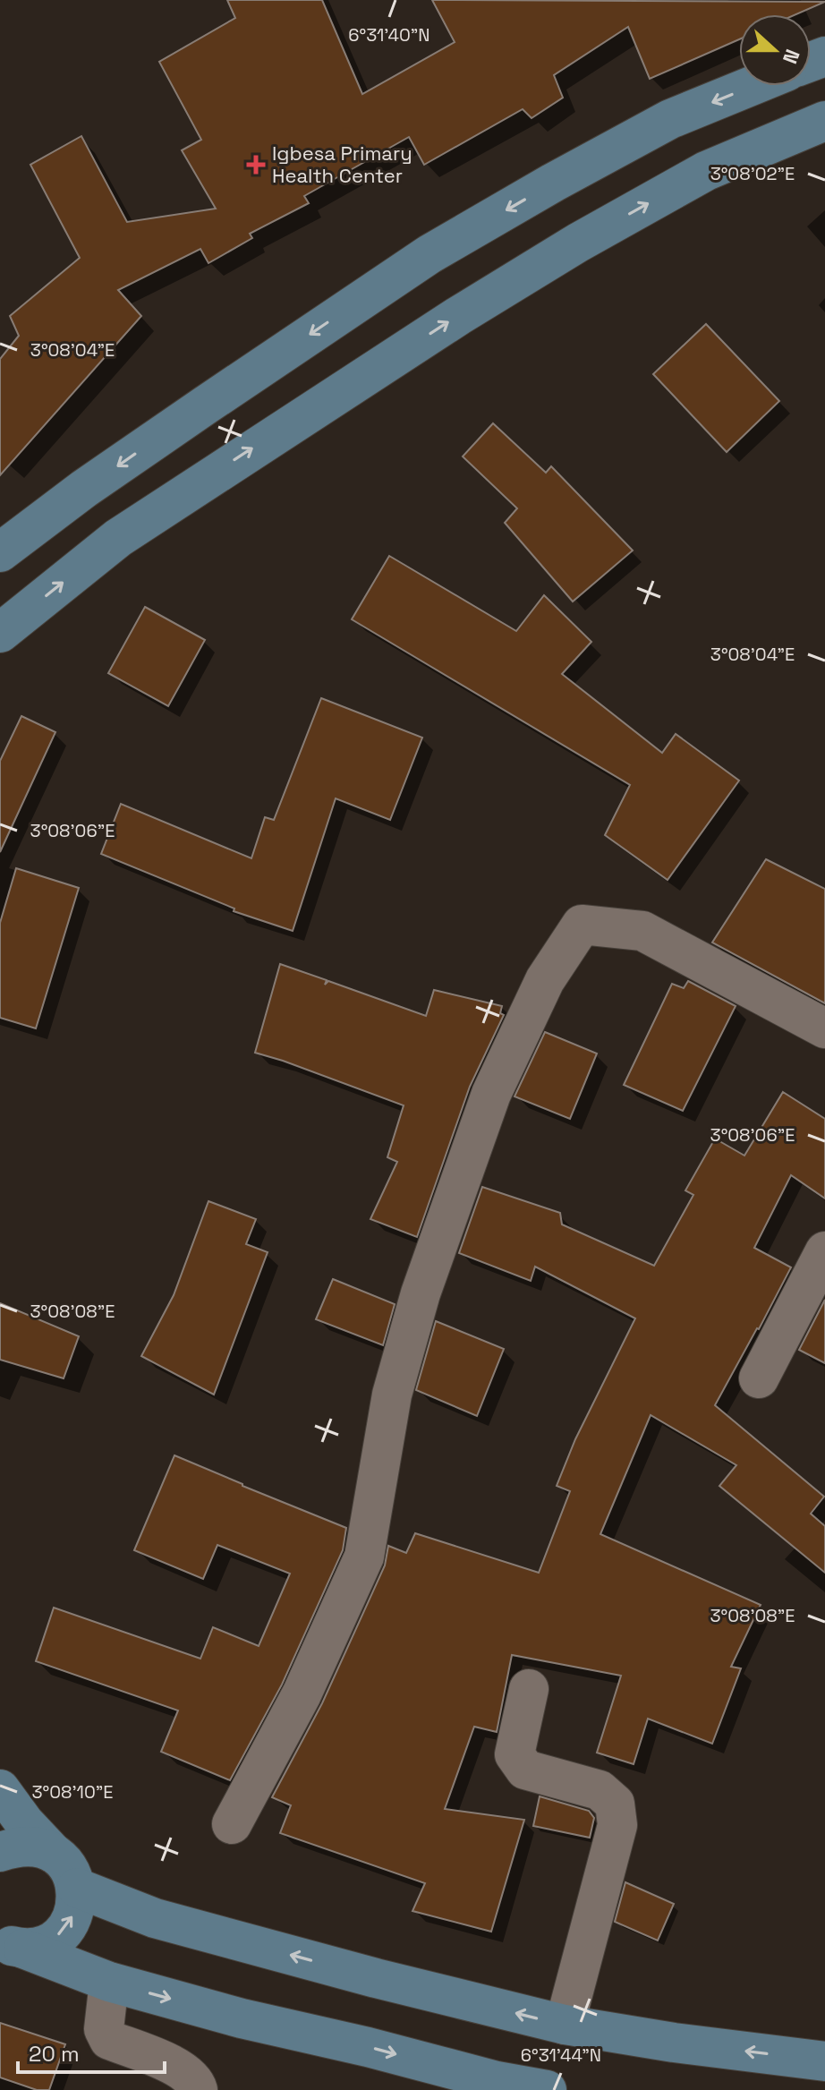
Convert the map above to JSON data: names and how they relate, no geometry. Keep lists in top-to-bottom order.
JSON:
{
  "places": {
    "health": ["Igbesa Primary Health Center"]
  },
  "scale_bar": "20 m",
  "north": "right",
  "coordinates": [
    "6°31'40\"N",
    "3°08'02\"E",
    "3°08'04\"E",
    "3°08'06\"E",
    "3°08'08\"E",
    "3°08'10\"E",
    "6°31'44\"N"
  ]
}
